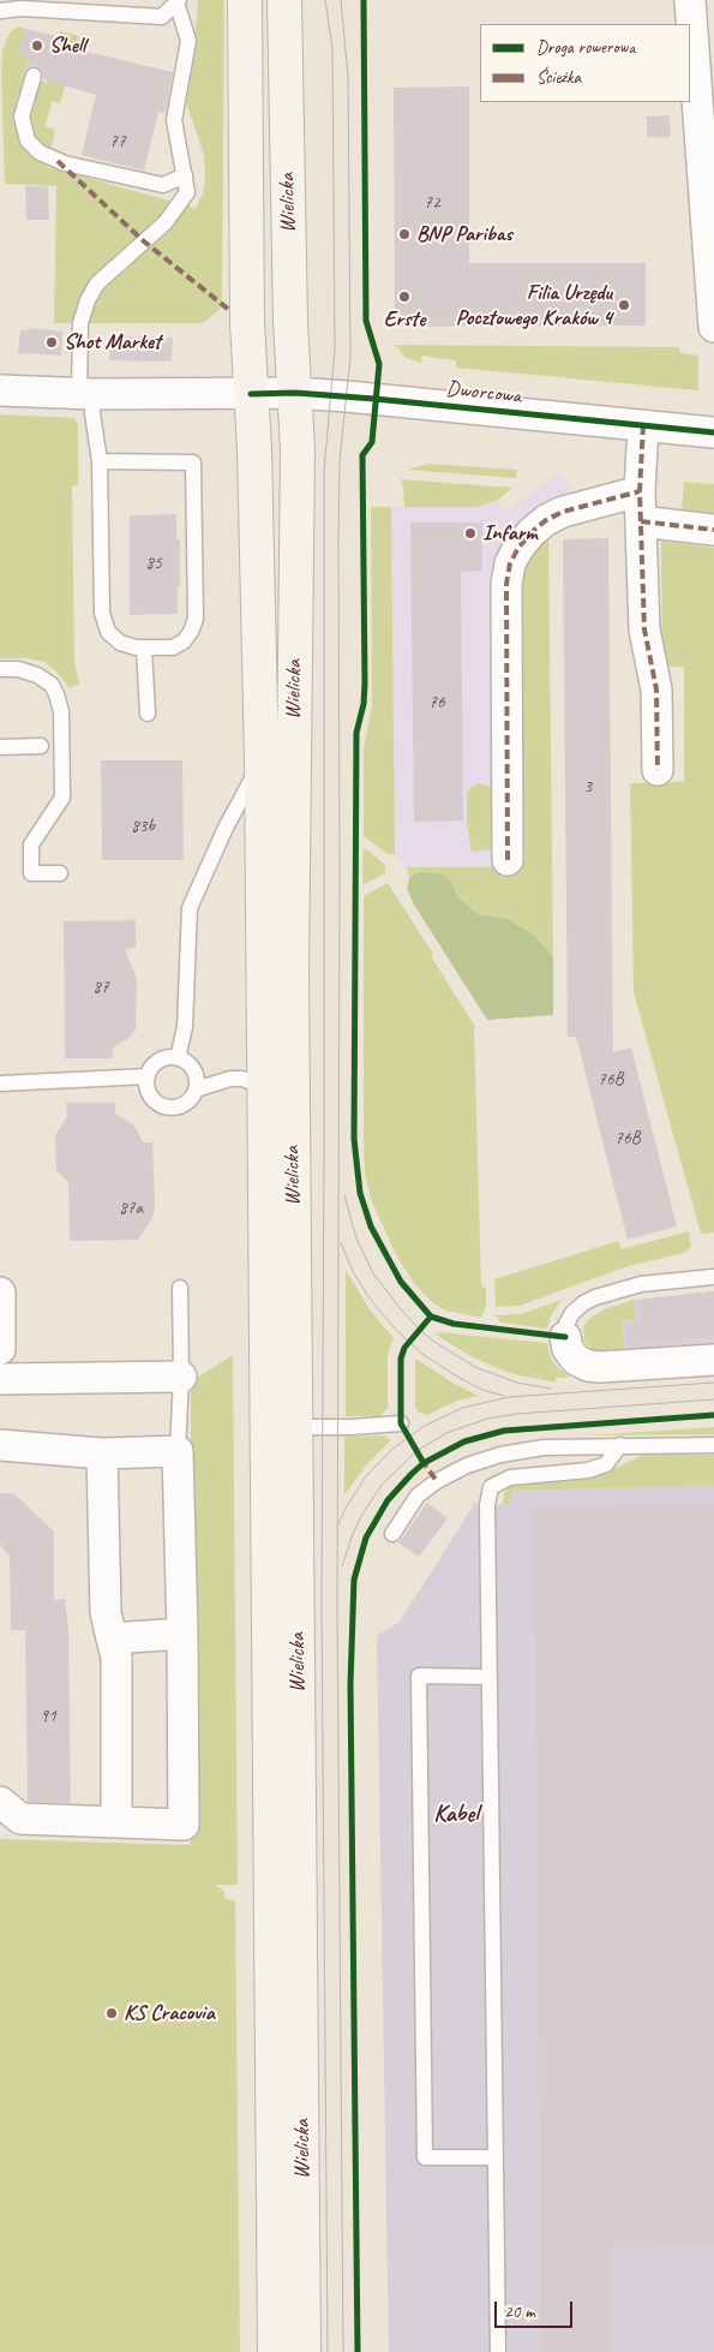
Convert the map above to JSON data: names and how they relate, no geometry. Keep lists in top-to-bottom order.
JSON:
{
  "streets": {
    "main road": ["Wielicka"],
    "street": ["Dworcowa"]
  },
  "crossings": [
    ["Wielicka", "Dworcowa"]
  ],
  "districts": ["Kabel"],
  "places": [
    "Shell",
    "BNP Paribas",
    "Erste",
    "Filia Urzędu Pocztowego Kraków 4",
    "Shot Market",
    "Infarm",
    "KS Cracovia"
  ],
  "house_numbers": [
    "77",
    "72",
    "85",
    "76",
    "3",
    "83b",
    "87",
    "76B",
    "76B",
    "87a",
    "91"
  ],
  "legend": ["Droga rowerowa", "Ścieżka"],
  "scale_bar": "20 m"
}
